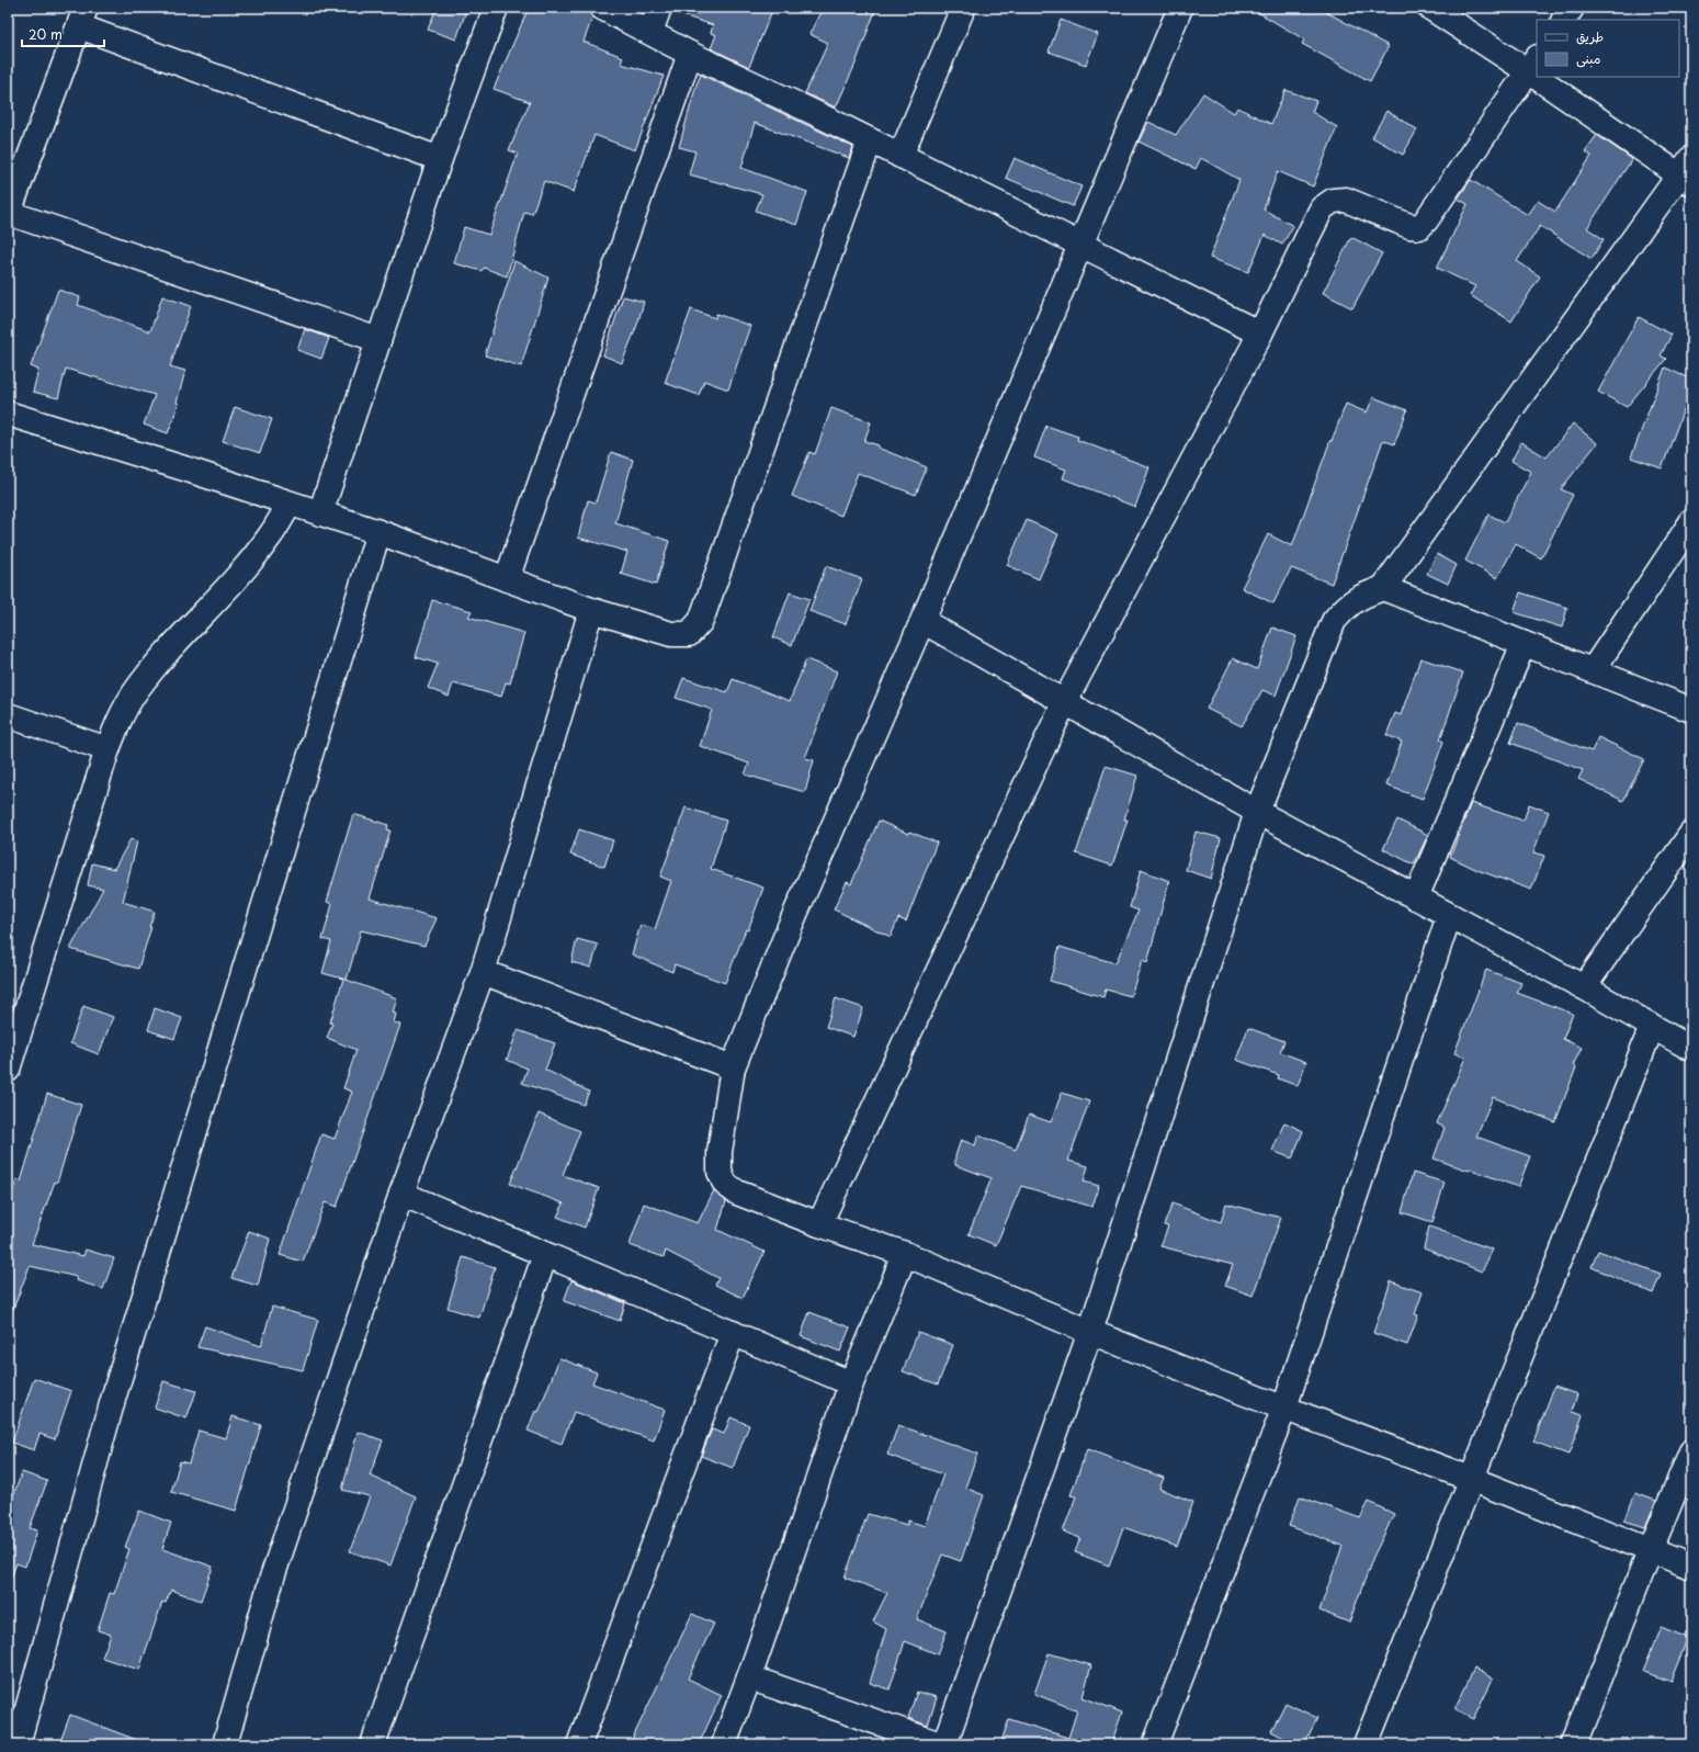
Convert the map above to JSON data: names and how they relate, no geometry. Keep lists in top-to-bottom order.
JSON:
{
  "legend": ["طريق", "مبنى"],
  "scale_bar": "20 m"
}
